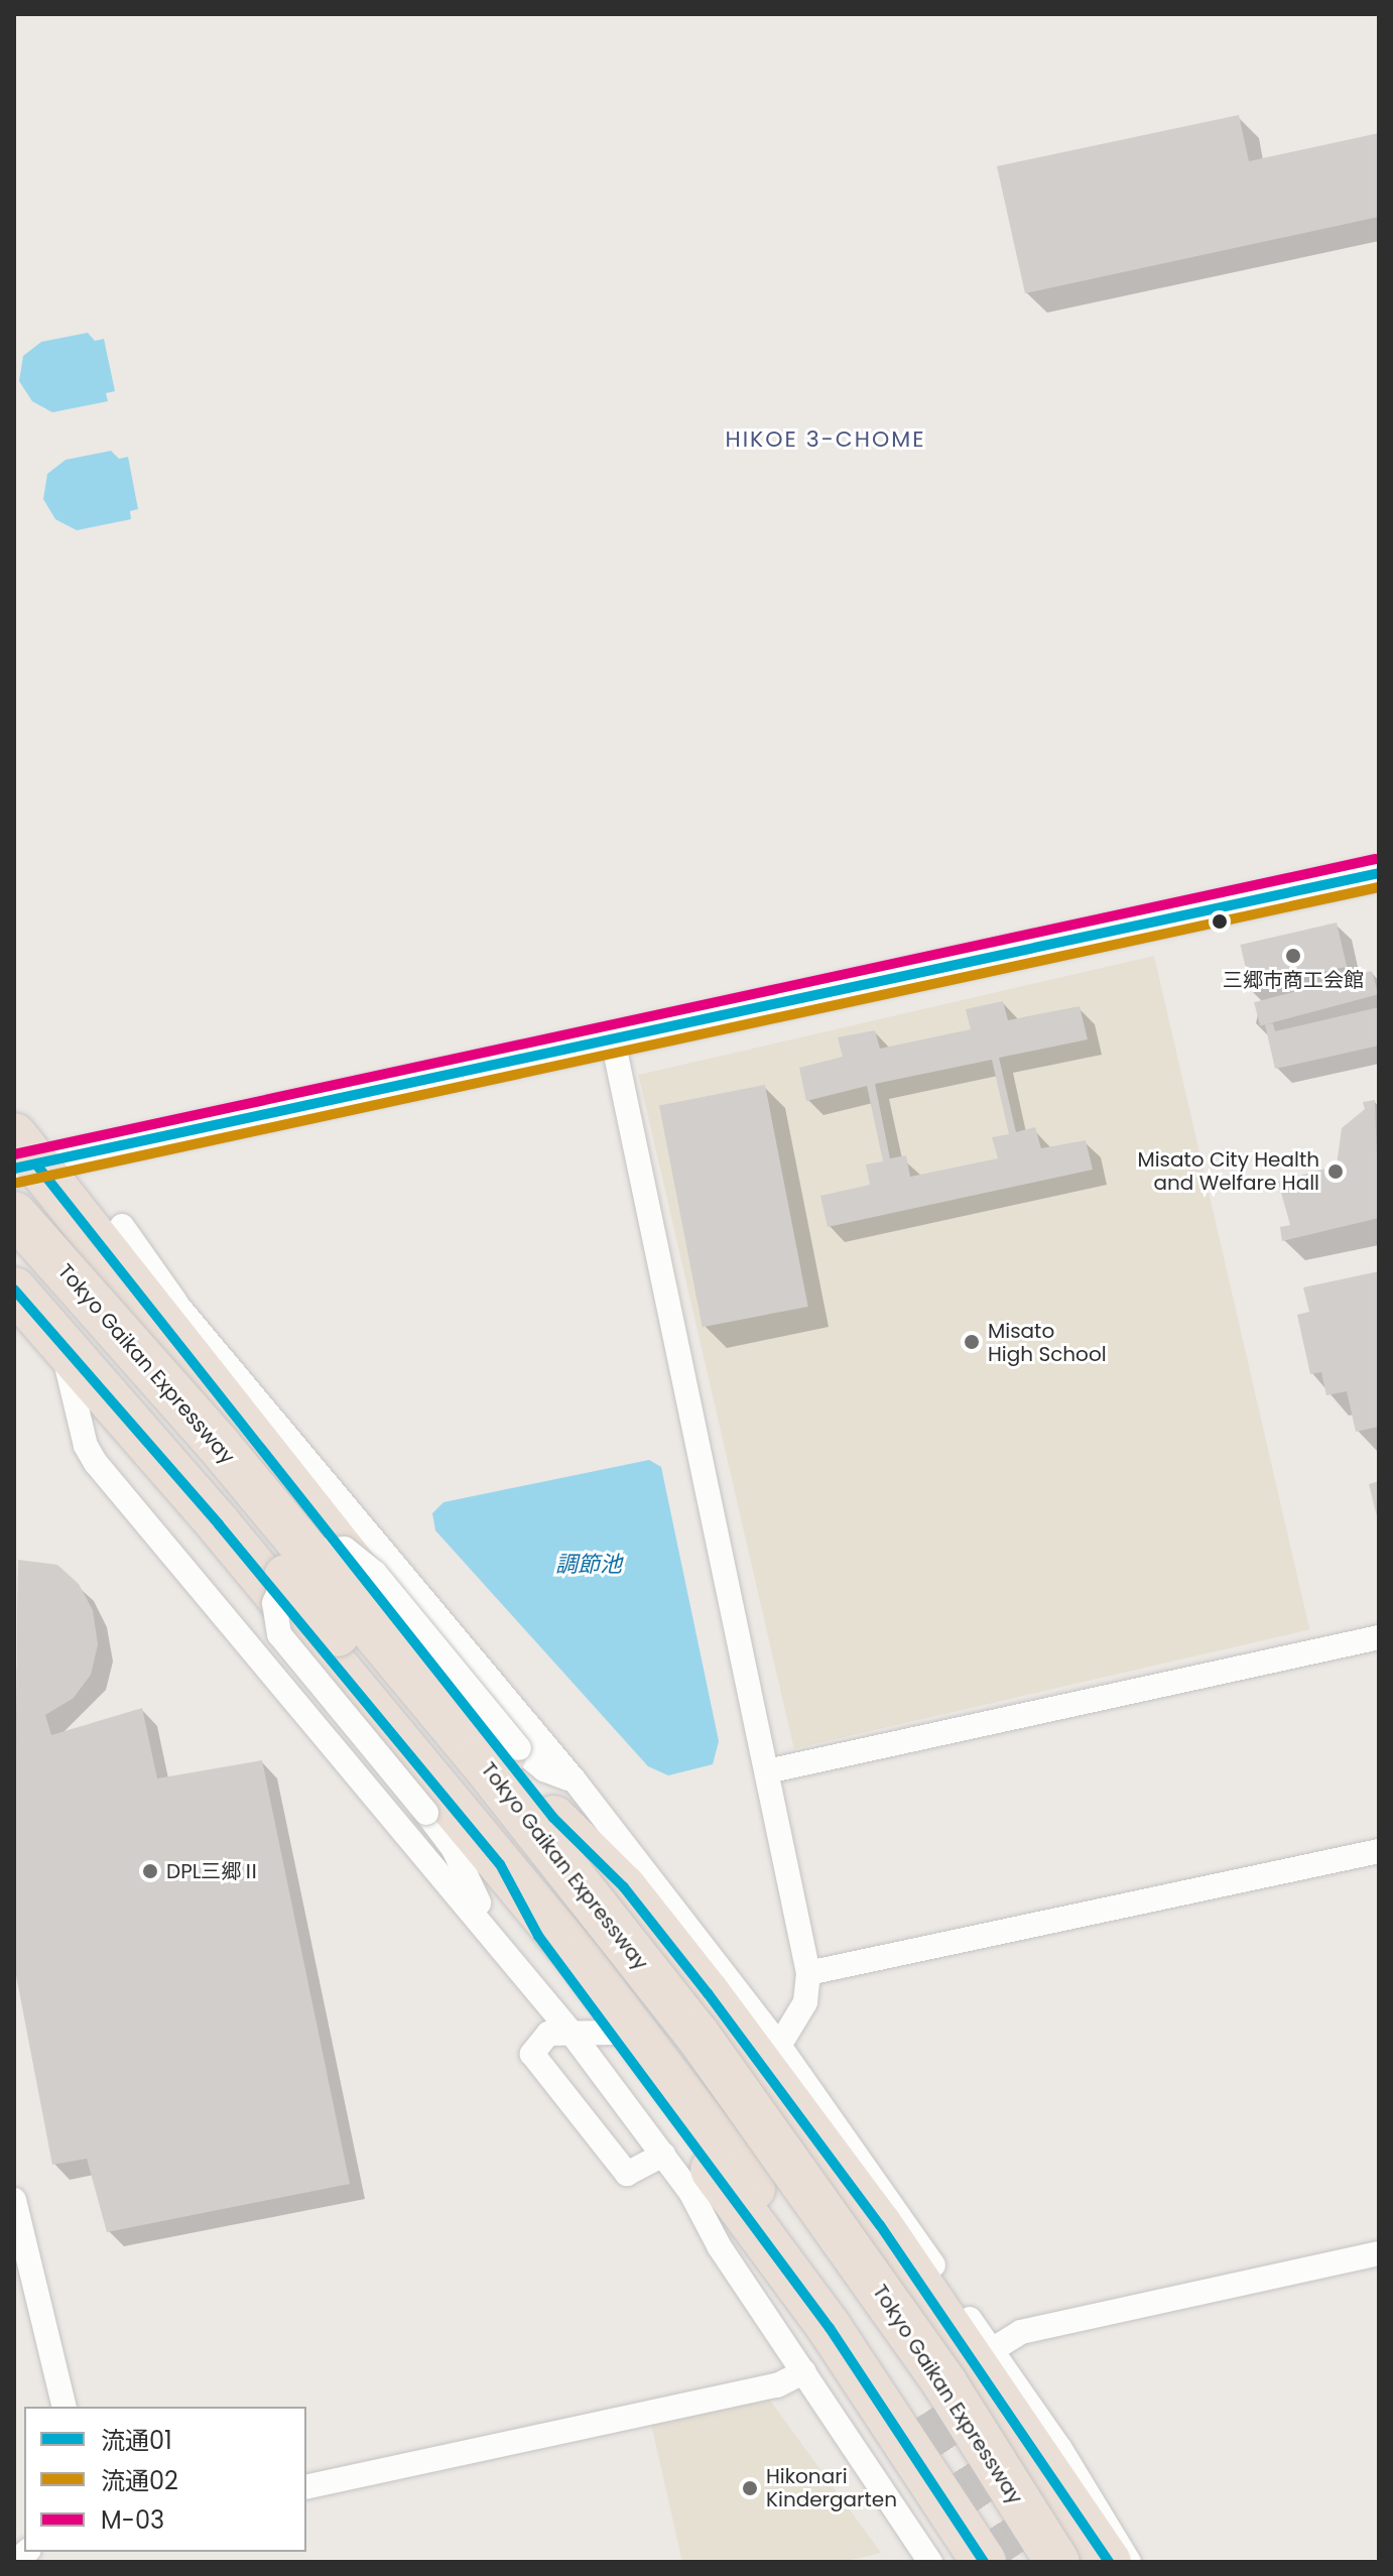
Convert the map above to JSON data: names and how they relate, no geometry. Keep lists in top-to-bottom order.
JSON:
{
  "streets": {
    "highway": ["Tokyo Gaikan Expressway"]
  },
  "districts": ["HIKOE 3-CHOME"],
  "water": ["調節池"],
  "places": [
    "三郷市商工会館",
    "Misato City Health and Welfare Hall",
    "Misato High School",
    "DPL三郷Ⅱ",
    "Hikonari Kindergarten"
  ],
  "lines": ["transit line M-03", "transit line 流通01", "transit line 流通02"],
  "legend": ["流通01", "流通02", "M-03"]
}
